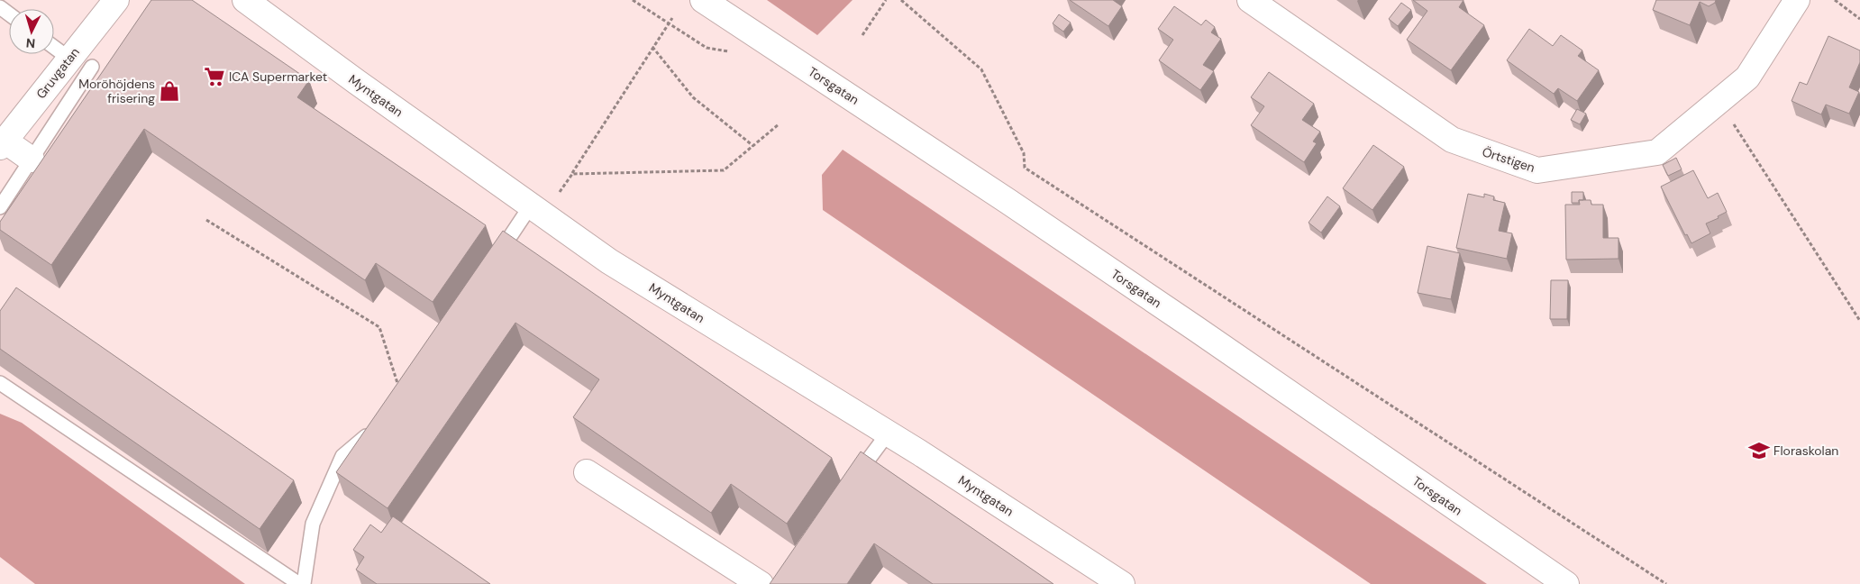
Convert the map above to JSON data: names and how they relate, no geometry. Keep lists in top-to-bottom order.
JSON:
{
  "streets": {
    "street": [
      "Gruvgatan",
      "Torsgatan",
      "Myntgatan",
      "Örtstigen"
    ]
  },
  "places": {
    "supermarket": ["ICA Supermarket"],
    "shop": ["Moröhöjdens frisering"],
    "school or university": ["Floraskolan"]
  },
  "north": "bottom"
}
